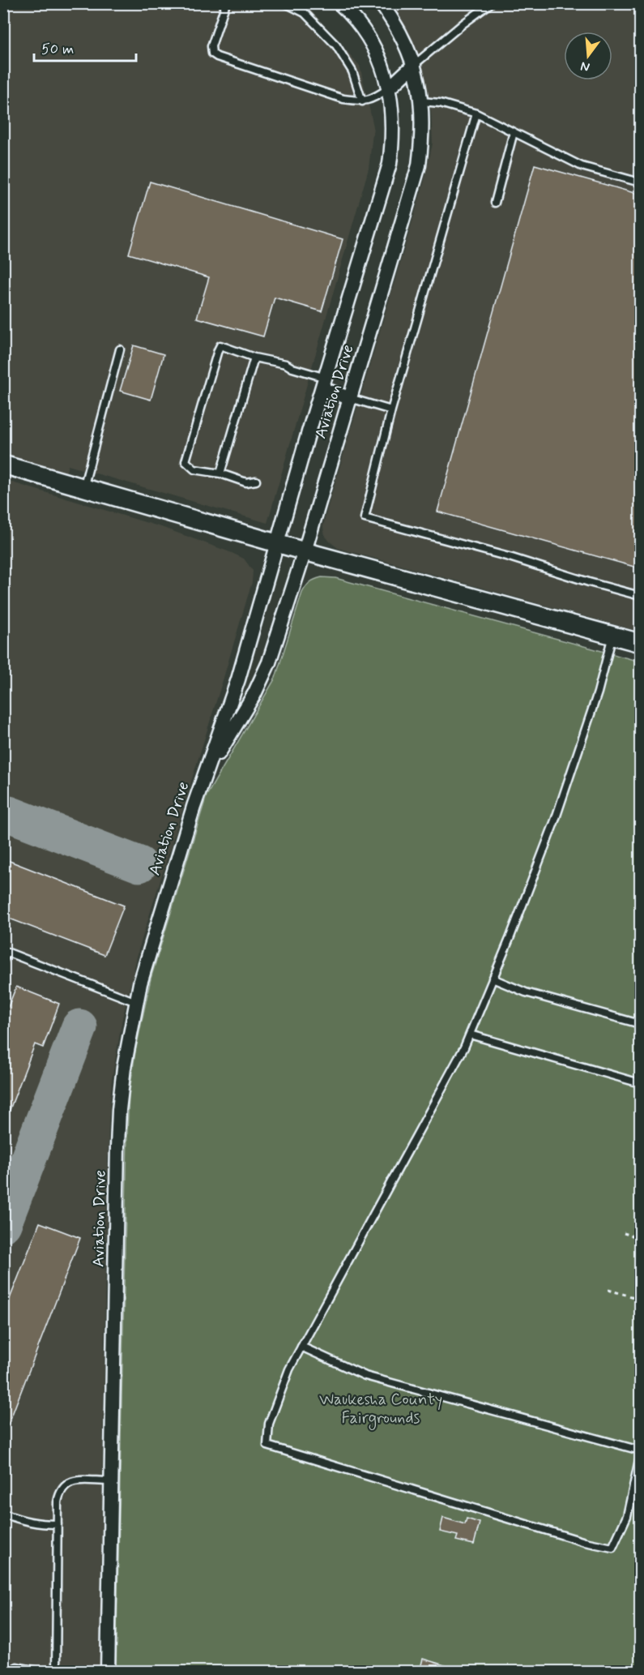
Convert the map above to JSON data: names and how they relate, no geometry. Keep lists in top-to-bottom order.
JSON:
{
  "streets": {
    "street": ["Aviation Drive"]
  },
  "parks": ["Waukesha County Fairgrounds"],
  "scale_bar": "50 m",
  "north": "bottom"
}
